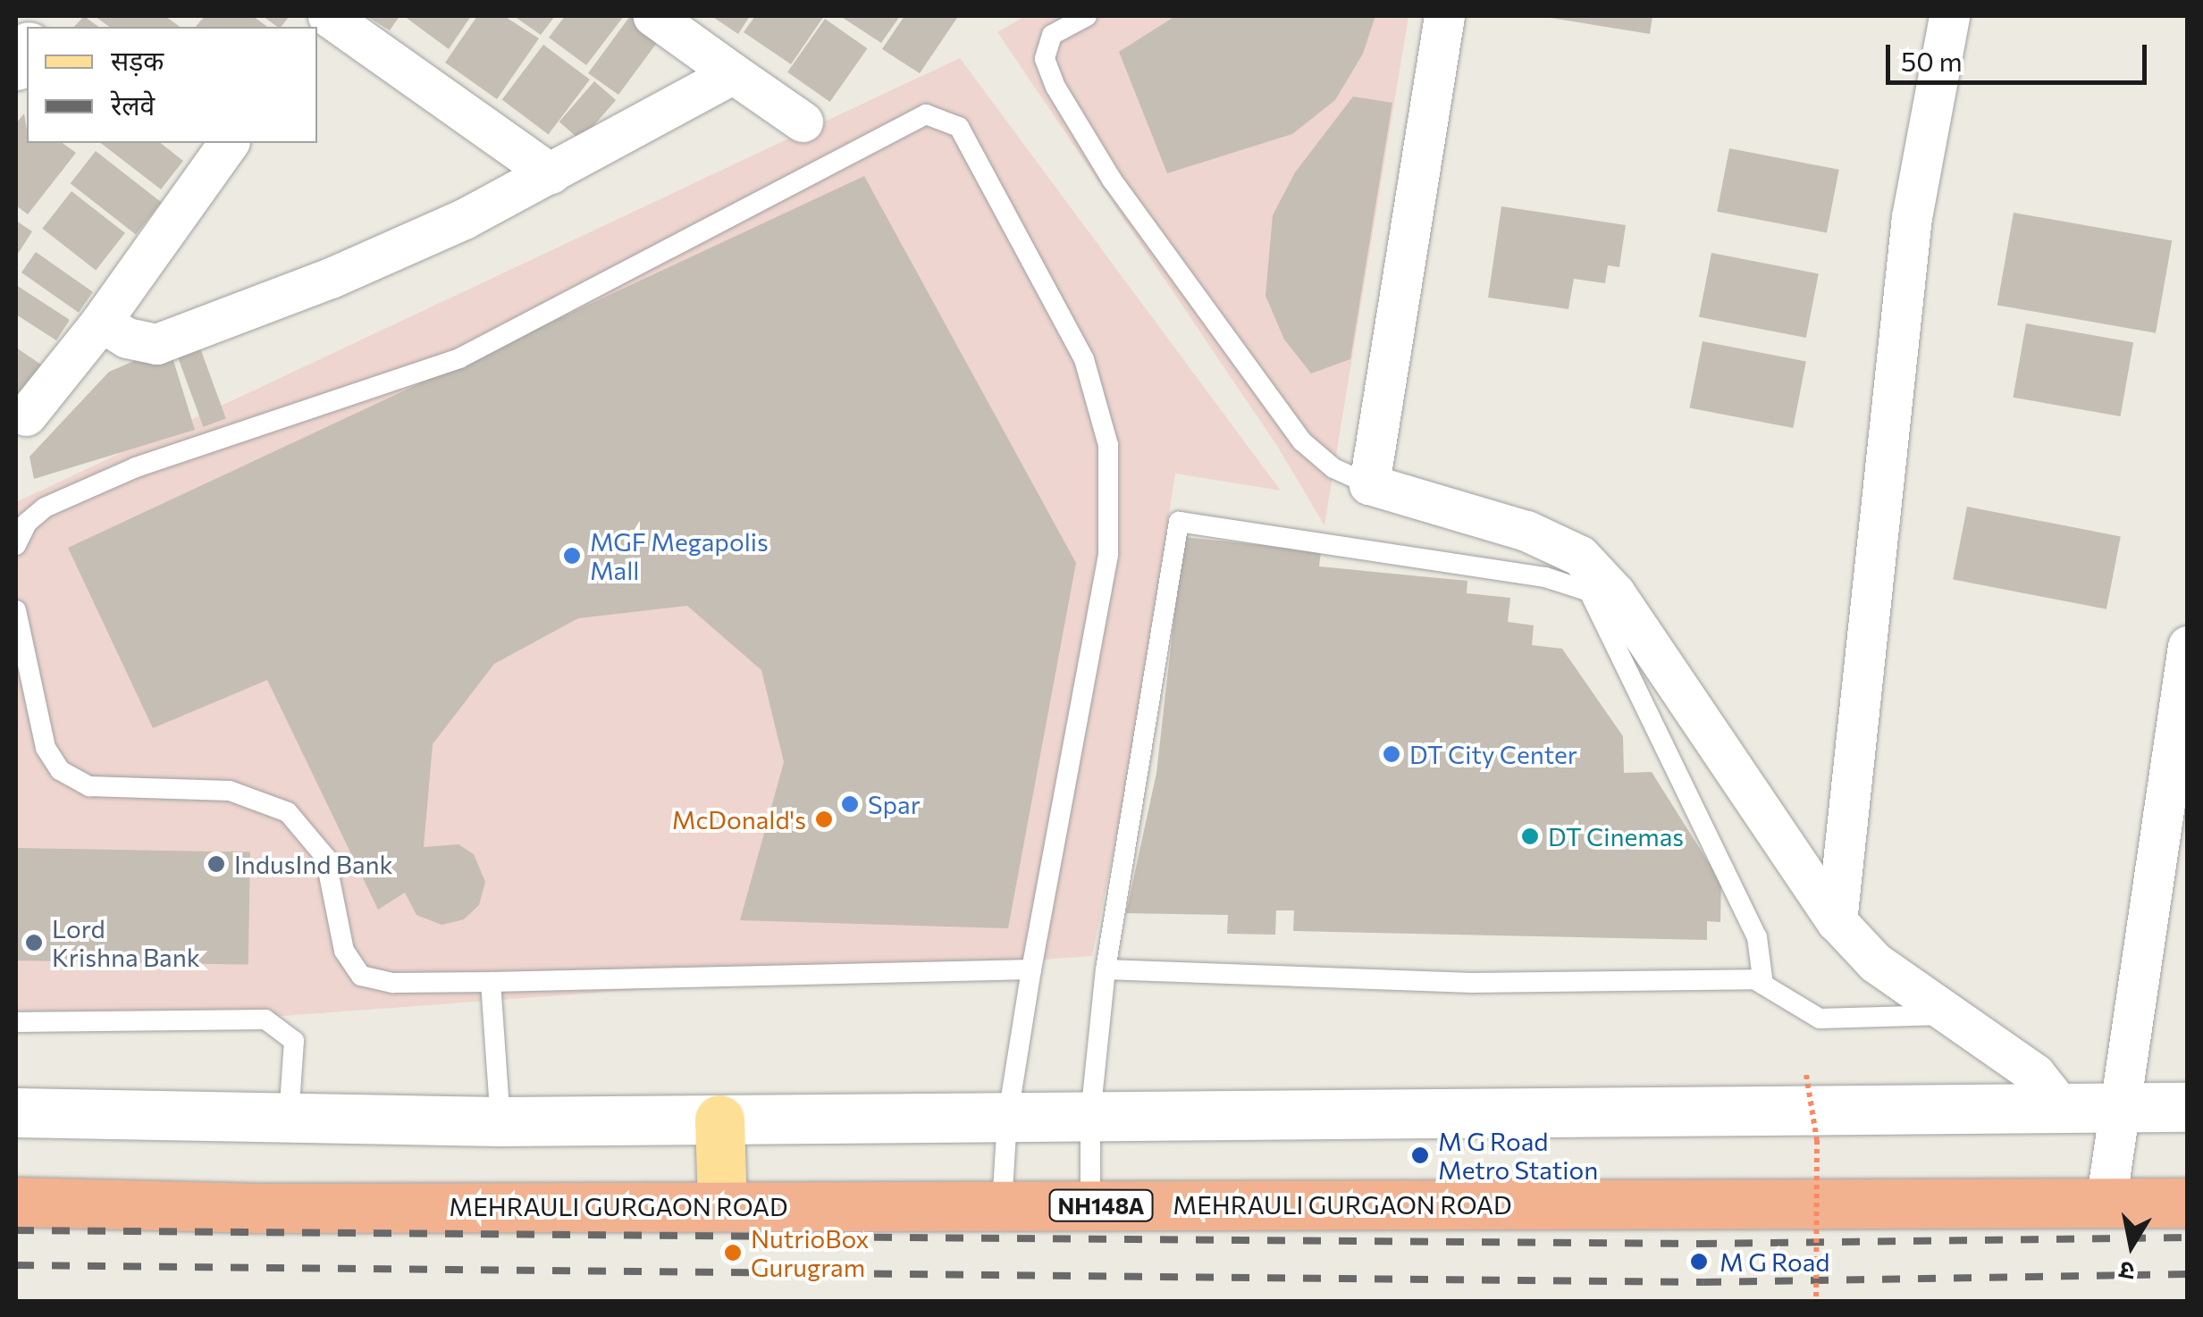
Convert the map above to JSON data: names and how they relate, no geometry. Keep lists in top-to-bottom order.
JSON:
{
  "streets": {
    "highway": ["MEHRAULI GURGAON ROAD", "NH148A"]
  },
  "places": [
    "MGF Megapolis Mall",
    "DT City Center",
    "Spar",
    "McDonald's",
    "DT Cinemas",
    "IndusInd Bank",
    "Lord Krishna Bank",
    "M G Road Metro Station",
    "NutrioBox Gurugram",
    "M G Road"
  ],
  "legend": ["सड़क", "रेलवे"],
  "scale_bar": "50 m",
  "north": "bottom"
}
